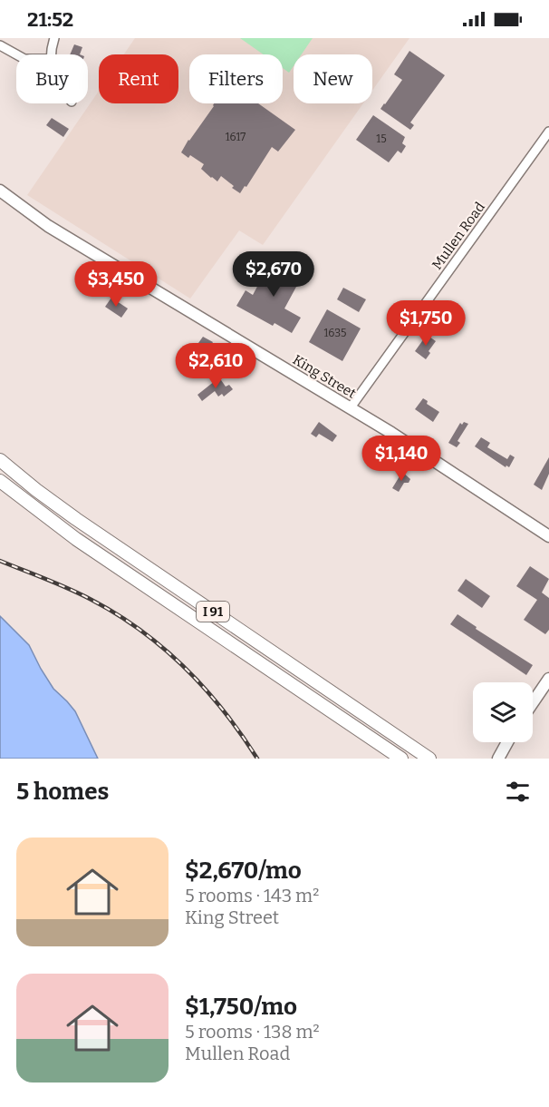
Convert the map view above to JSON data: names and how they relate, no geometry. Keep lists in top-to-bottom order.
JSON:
{
  "streets": {
    "highway": ["I 91"],
    "main road": ["King Street"],
    "street": ["Mullen Road"]
  },
  "crossings": [
    ["Mullen Road", "King Street"]
  ],
  "house_numbers": ["1617", "15", "1635"],
  "page": {
    "status": "21:52",
    "chip": [
      "Buy",
      "Rent",
      "Filters",
      "New"
    ],
    "price": [
      "$2,670",
      "$3,450",
      "$1,750",
      "$2,610",
      "$1,140"
    ],
    "heading": "5 homes",
    "list": [
      {
        "name": "$2,670/mo",
        "note": "5 rooms · 143 m² · King Street"
      },
      {
        "name": "$1,750/mo",
        "note": "5 rooms · 138 m² · Mullen Road"
      }
    ]
  }
}
